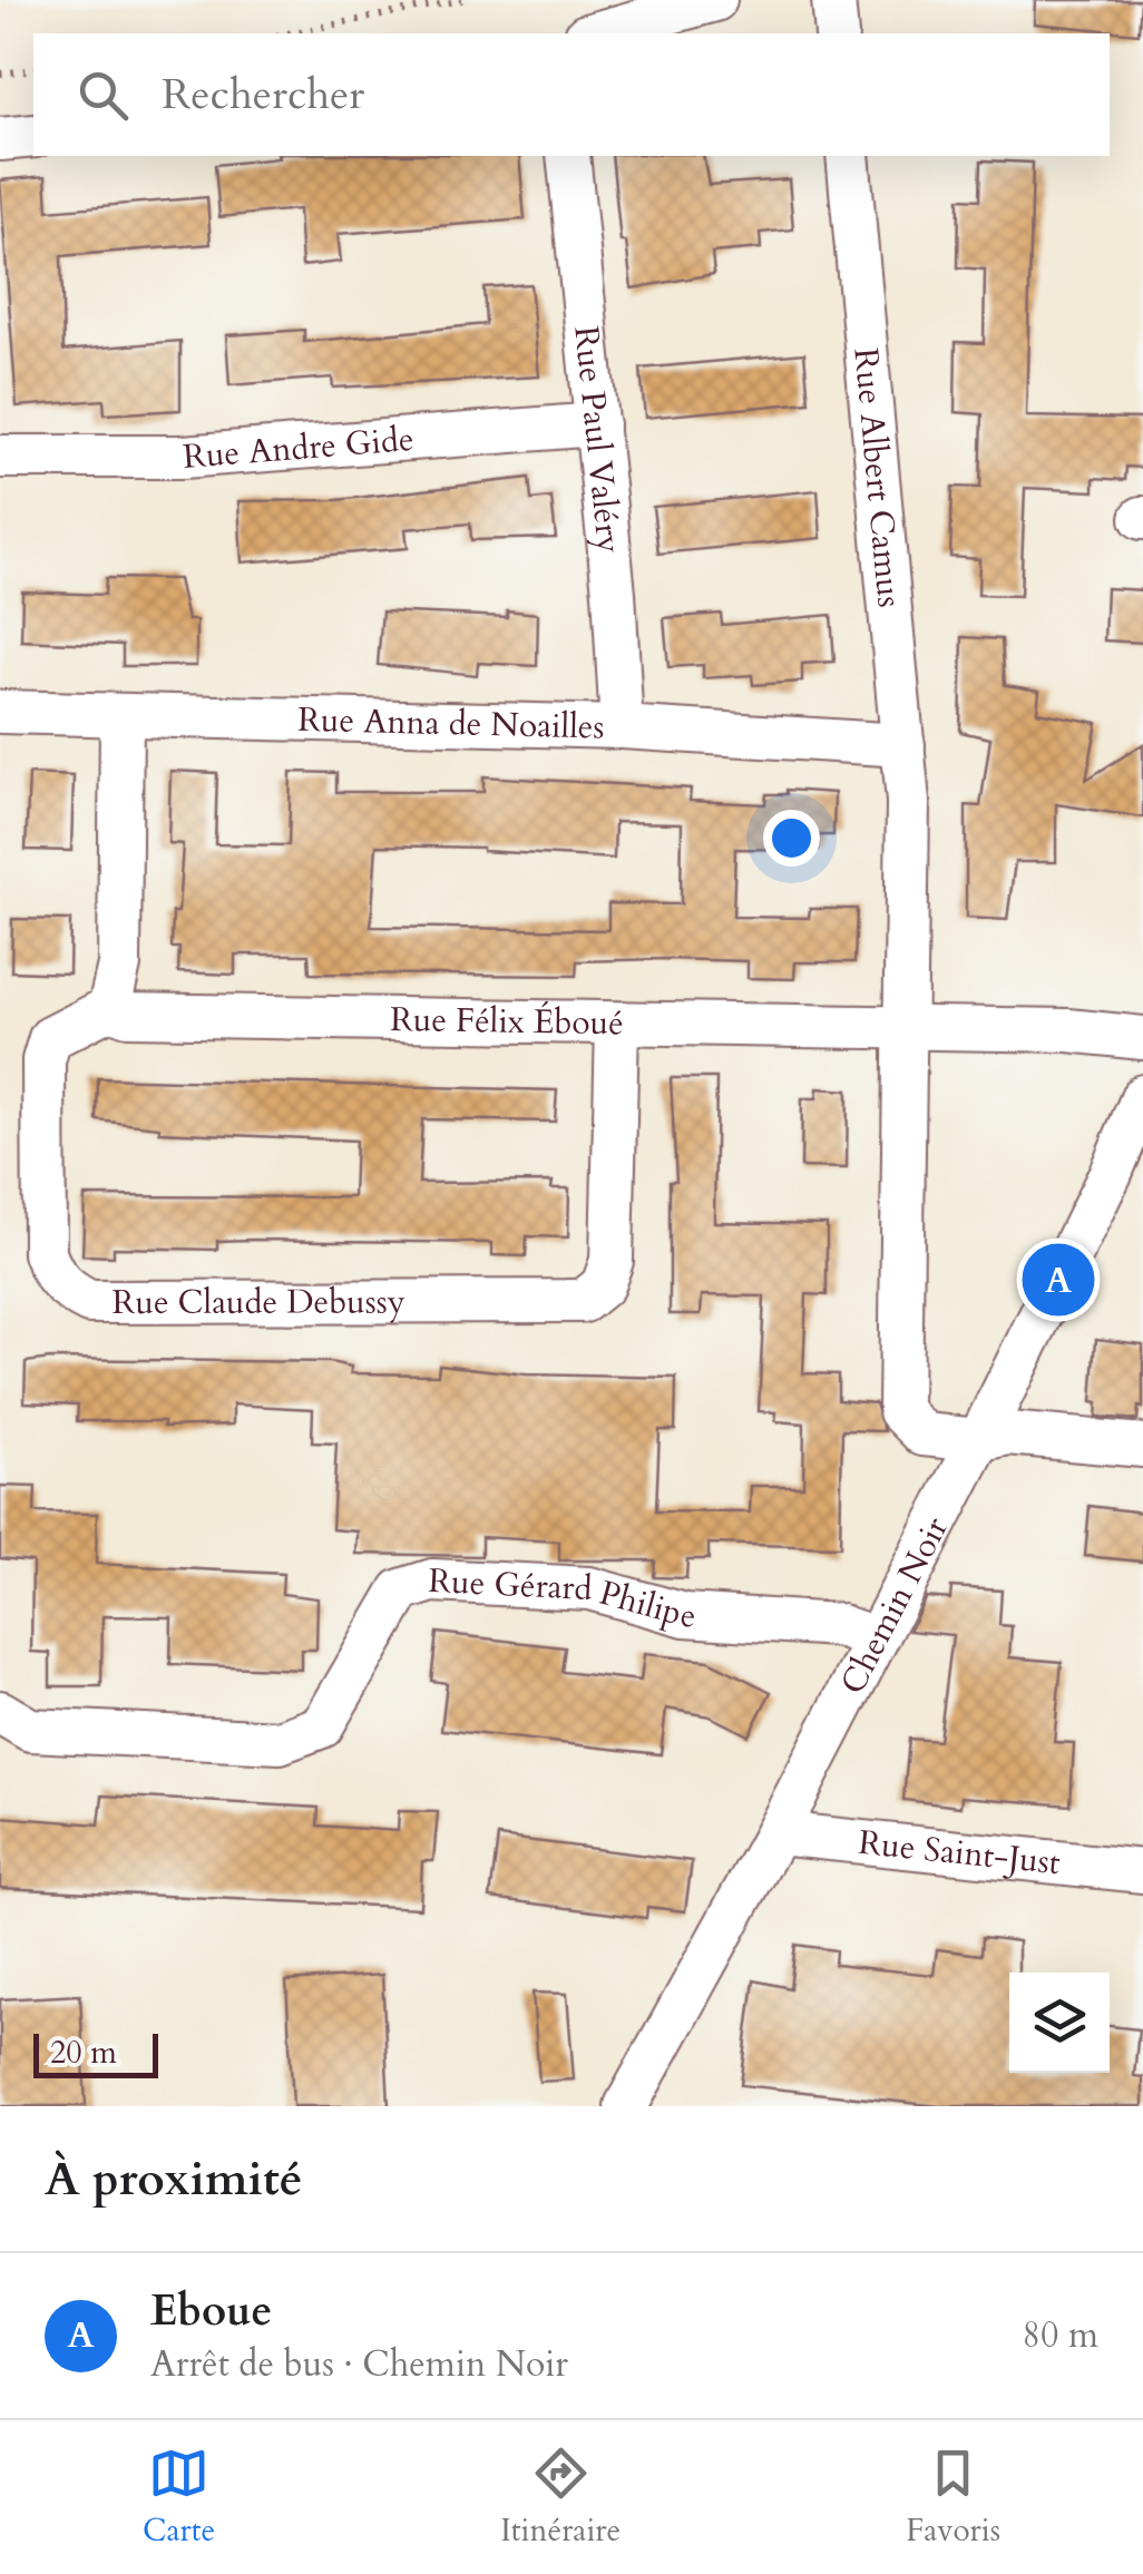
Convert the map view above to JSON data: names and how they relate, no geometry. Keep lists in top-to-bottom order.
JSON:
{
  "streets": {
    "street": [
      "Rue Paul Valéry",
      "Rue Andre Gide",
      "Rue Albert Camus",
      "Rue Anna de Noailles",
      "Rue Félix Éboué",
      "Rue Claude Debussy",
      "Rue Gérard Philipe",
      "Chemin Noir",
      "Rue Saint-Just"
    ]
  },
  "crossings": [
    ["Rue Paul Valéry", "Rue Andre Gide"],
    ["Rue Paul Valéry", "Rue Anna de Noailles"],
    ["Rue Albert Camus", "Rue Anna de Noailles"],
    ["Rue Albert Camus", "Rue Félix Éboué"],
    ["Rue Albert Camus", "Chemin Noir"],
    ["Rue Félix Éboué", "Rue Claude Debussy"],
    ["Rue Gérard Philipe", "Chemin Noir"],
    ["Chemin Noir", "Rue Saint-Just"]
  ],
  "scale_bar": "20 m",
  "page": {
    "search": "Rechercher",
    "pins": "A",
    "scale": "20 m",
    "heading": "À proximité",
    "list": [
      {
        "mark": "A",
        "name": "Eboue",
        "note": "Arrêt de bus · Chemin Noir",
        "value": "80 m"
      }
    ],
    "nav": ["Carte", "Itinéraire", "Favoris"]
  }
}
